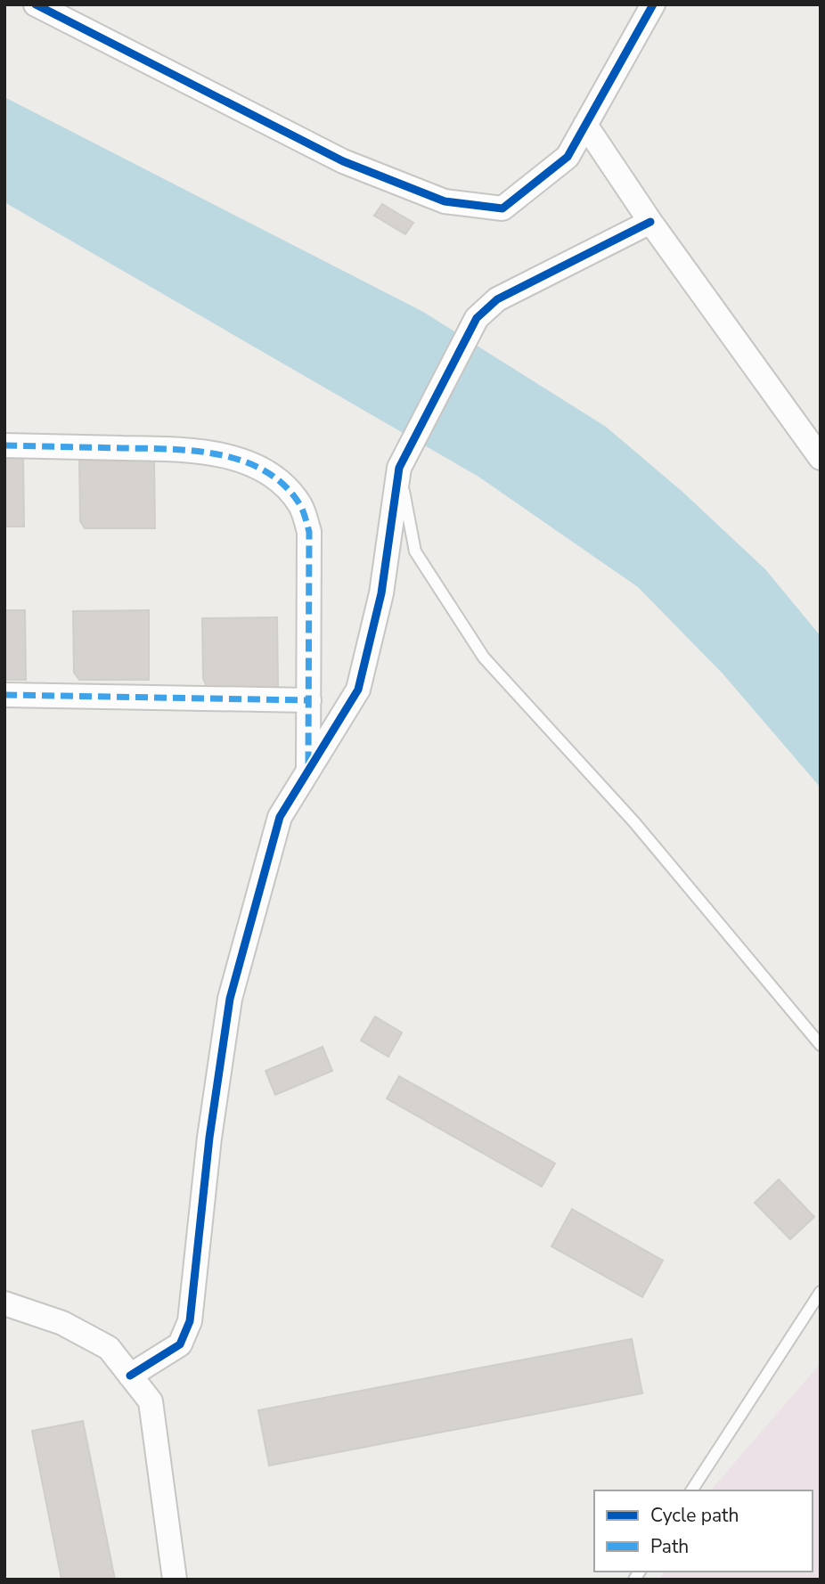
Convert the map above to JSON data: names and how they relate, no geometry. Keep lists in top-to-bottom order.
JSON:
{
  "legend": ["Cycle path", "Path"]
}
